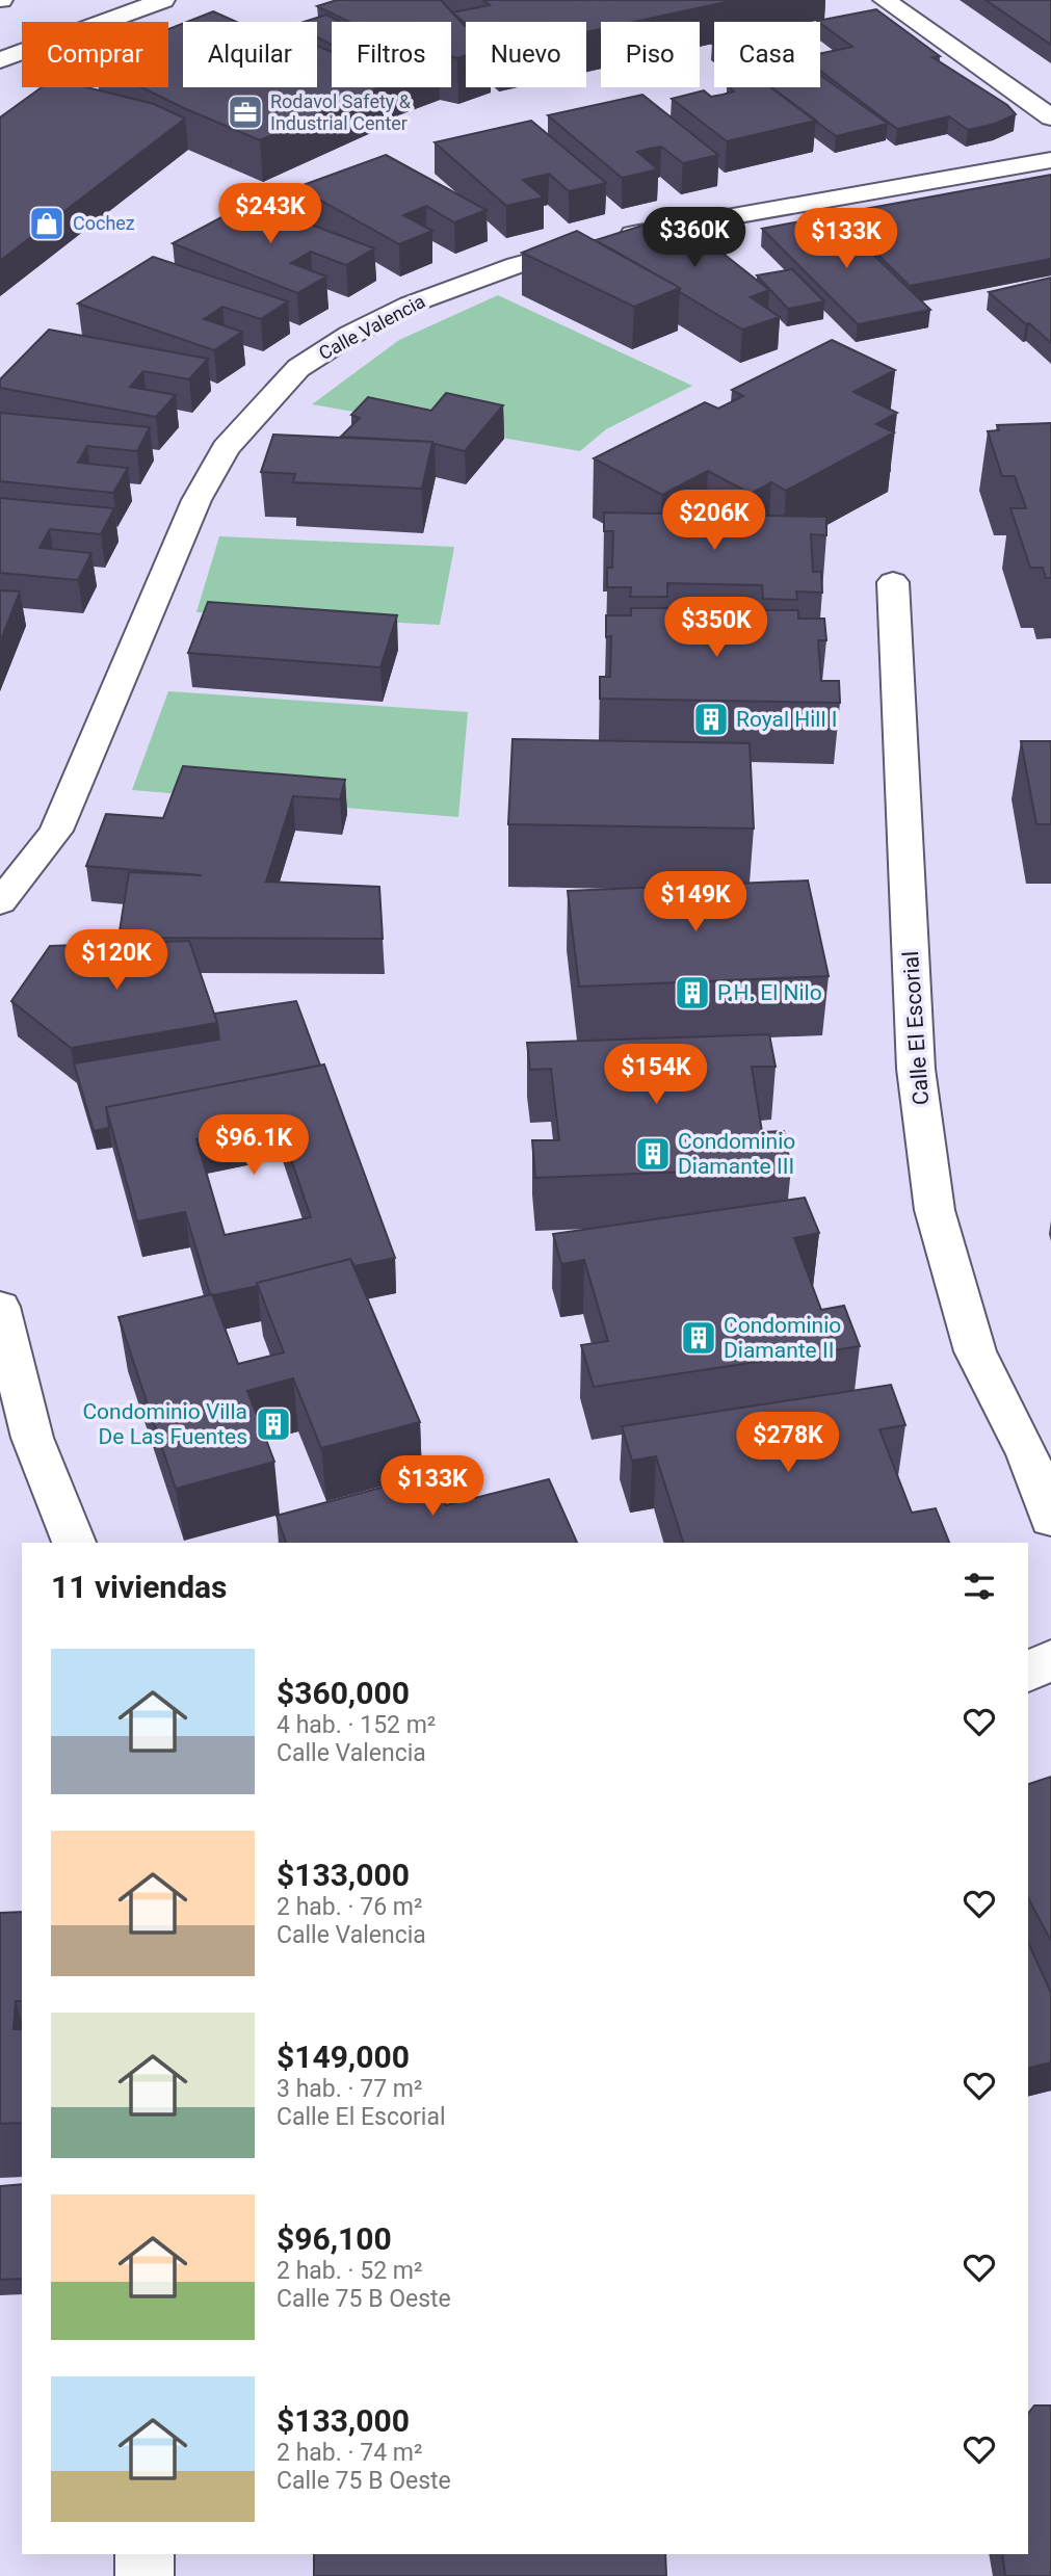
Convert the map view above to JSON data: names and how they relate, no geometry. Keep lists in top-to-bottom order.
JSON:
{
  "streets": {
    "street": ["Calle Valencia", "Calle El Escorial"]
  },
  "places": {
    "office": ["Rodavol Safety & Industrial Center"],
    "shop": ["Cochez"],
    "building": [
      "Royal Hill I",
      "P.H. El Nilo",
      "Condominio Diamante III",
      "Condominio Diamante II",
      "Condominio Villa De Las Fuentes"
    ]
  },
  "page": {
    "chip": [
      "Comprar",
      "Alquilar",
      "Filtros",
      "Nuevo",
      "Piso",
      "Casa"
    ],
    "price": [
      "$243K",
      "$360K",
      "$133K",
      "$206K",
      "$350K",
      "$149K",
      "$120K",
      "$154K",
      "$96.1K",
      "$278K",
      "$133K"
    ],
    "heading": "11 viviendas",
    "list": [
      {
        "name": "$360,000",
        "note": "4 hab. · 152 m² · Calle Valencia"
      },
      {
        "name": "$133,000",
        "note": "2 hab. · 76 m² · Calle Valencia"
      },
      {
        "name": "$149,000",
        "note": "3 hab. · 77 m² · Calle El Escorial"
      },
      {
        "name": "$96,100",
        "note": "2 hab. · 52 m² · Calle 75 B Oeste"
      },
      {
        "name": "$133,000",
        "note": "2 hab. · 74 m² · Calle 75 B Oeste"
      }
    ]
  }
}
